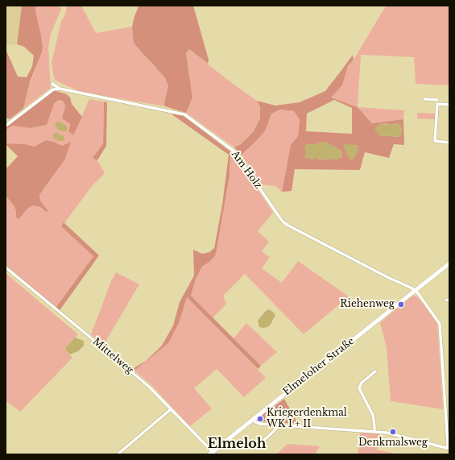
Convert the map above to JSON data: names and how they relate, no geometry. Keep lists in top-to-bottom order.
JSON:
{
  "streets": {
    "street": ["Am Holz", "Mittelweg", "Elmeloher Straße"]
  },
  "crossings": [
    ["Am Holz", "Elmeloher Straße"],
    ["Mittelweg", "Elmeloher Straße"]
  ],
  "districts": ["Elmeloh"],
  "places": ["Riehenweg", "Kriegerdenkmal WK I + II", "Denkmalsweg"]
}
